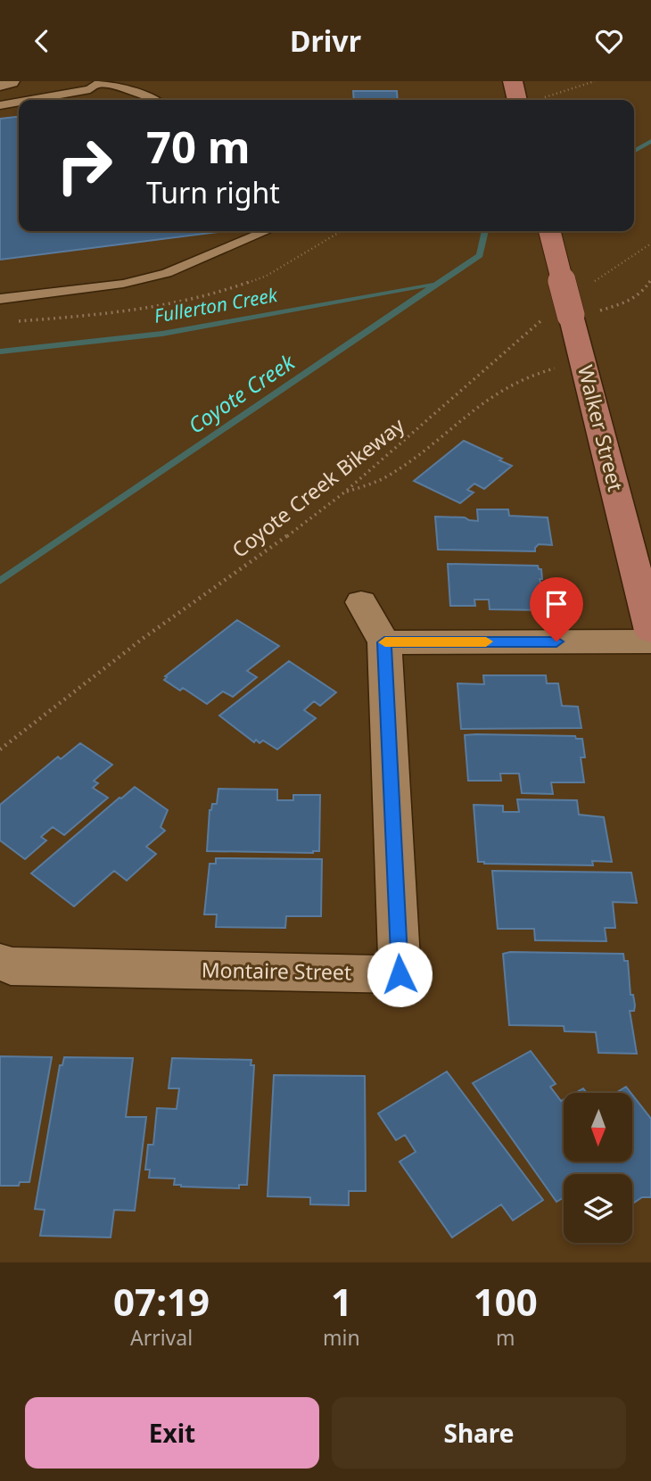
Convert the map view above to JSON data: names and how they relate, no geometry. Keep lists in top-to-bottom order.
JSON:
{
  "streets": {
    "main road": ["Walker Street"],
    "street": ["Montaire Street"],
    "path": ["Coyote Creek Bikeway"]
  },
  "crossings": [
    ["Walker Street", "Coyote Creek Bikeway"]
  ],
  "water": ["Fullerton Creek", "Coyote Creek"],
  "north": "bottom",
  "page": {
    "header": "Drivr",
    "turn": ["70 m", "Turn right"],
    "eta": [
      "07:19",
      "Arrival",
      "1",
      "min",
      "100",
      "m"
    ],
    "buttons": ["Exit", "Share"]
  }
}
